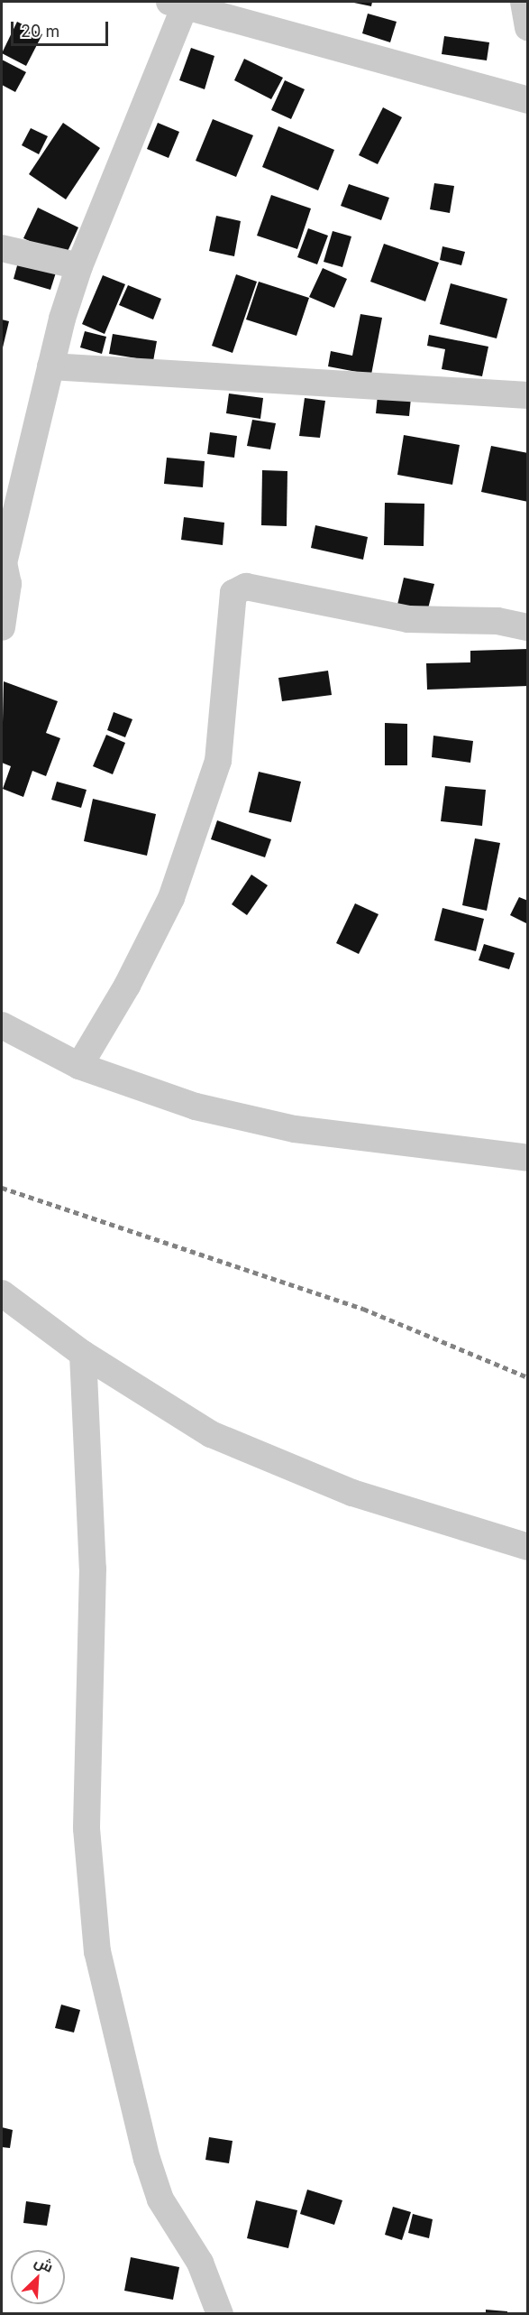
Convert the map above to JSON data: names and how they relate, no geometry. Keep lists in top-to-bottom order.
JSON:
{
  "scale_bar": "20 m",
  "north": "top right"
}
